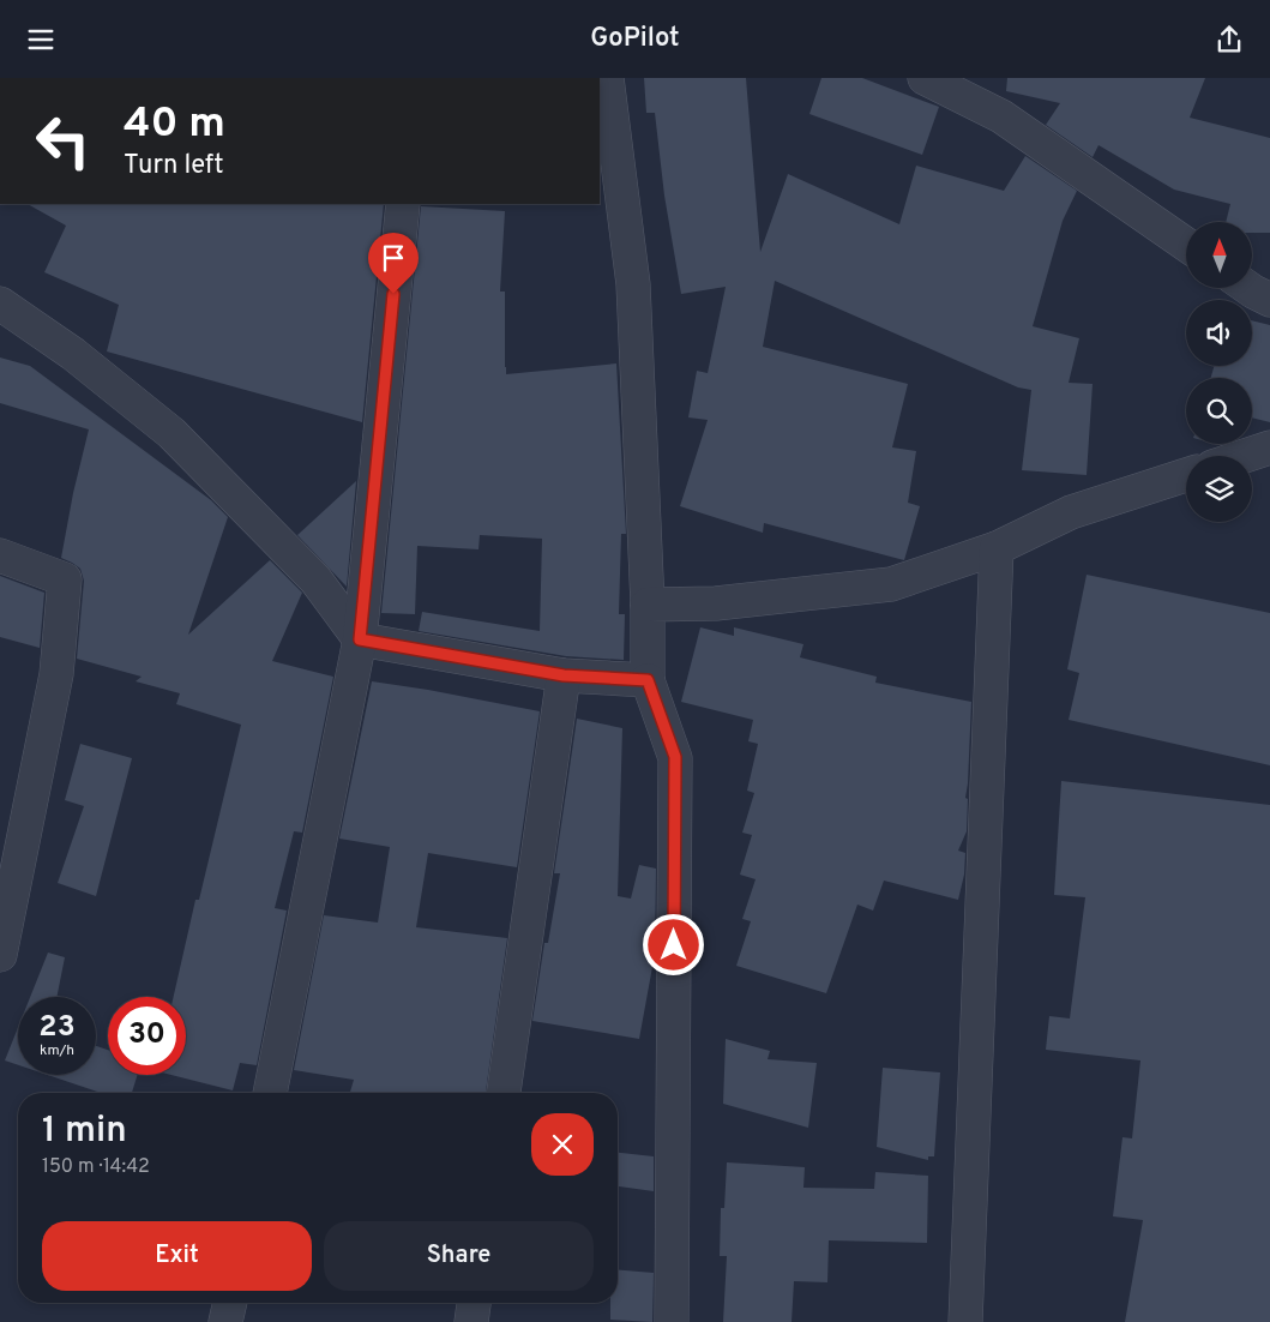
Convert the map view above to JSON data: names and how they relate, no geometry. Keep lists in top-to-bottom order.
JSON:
{
  "north": "top",
  "page": {
    "header": "GoPilot",
    "turn": ["40 m", "Turn left"],
    "speed": "23 km/h",
    "limit": "30",
    "heading": ["1 min", "150 m · 14:42"],
    "buttons": ["Exit", "Share"]
  }
}
